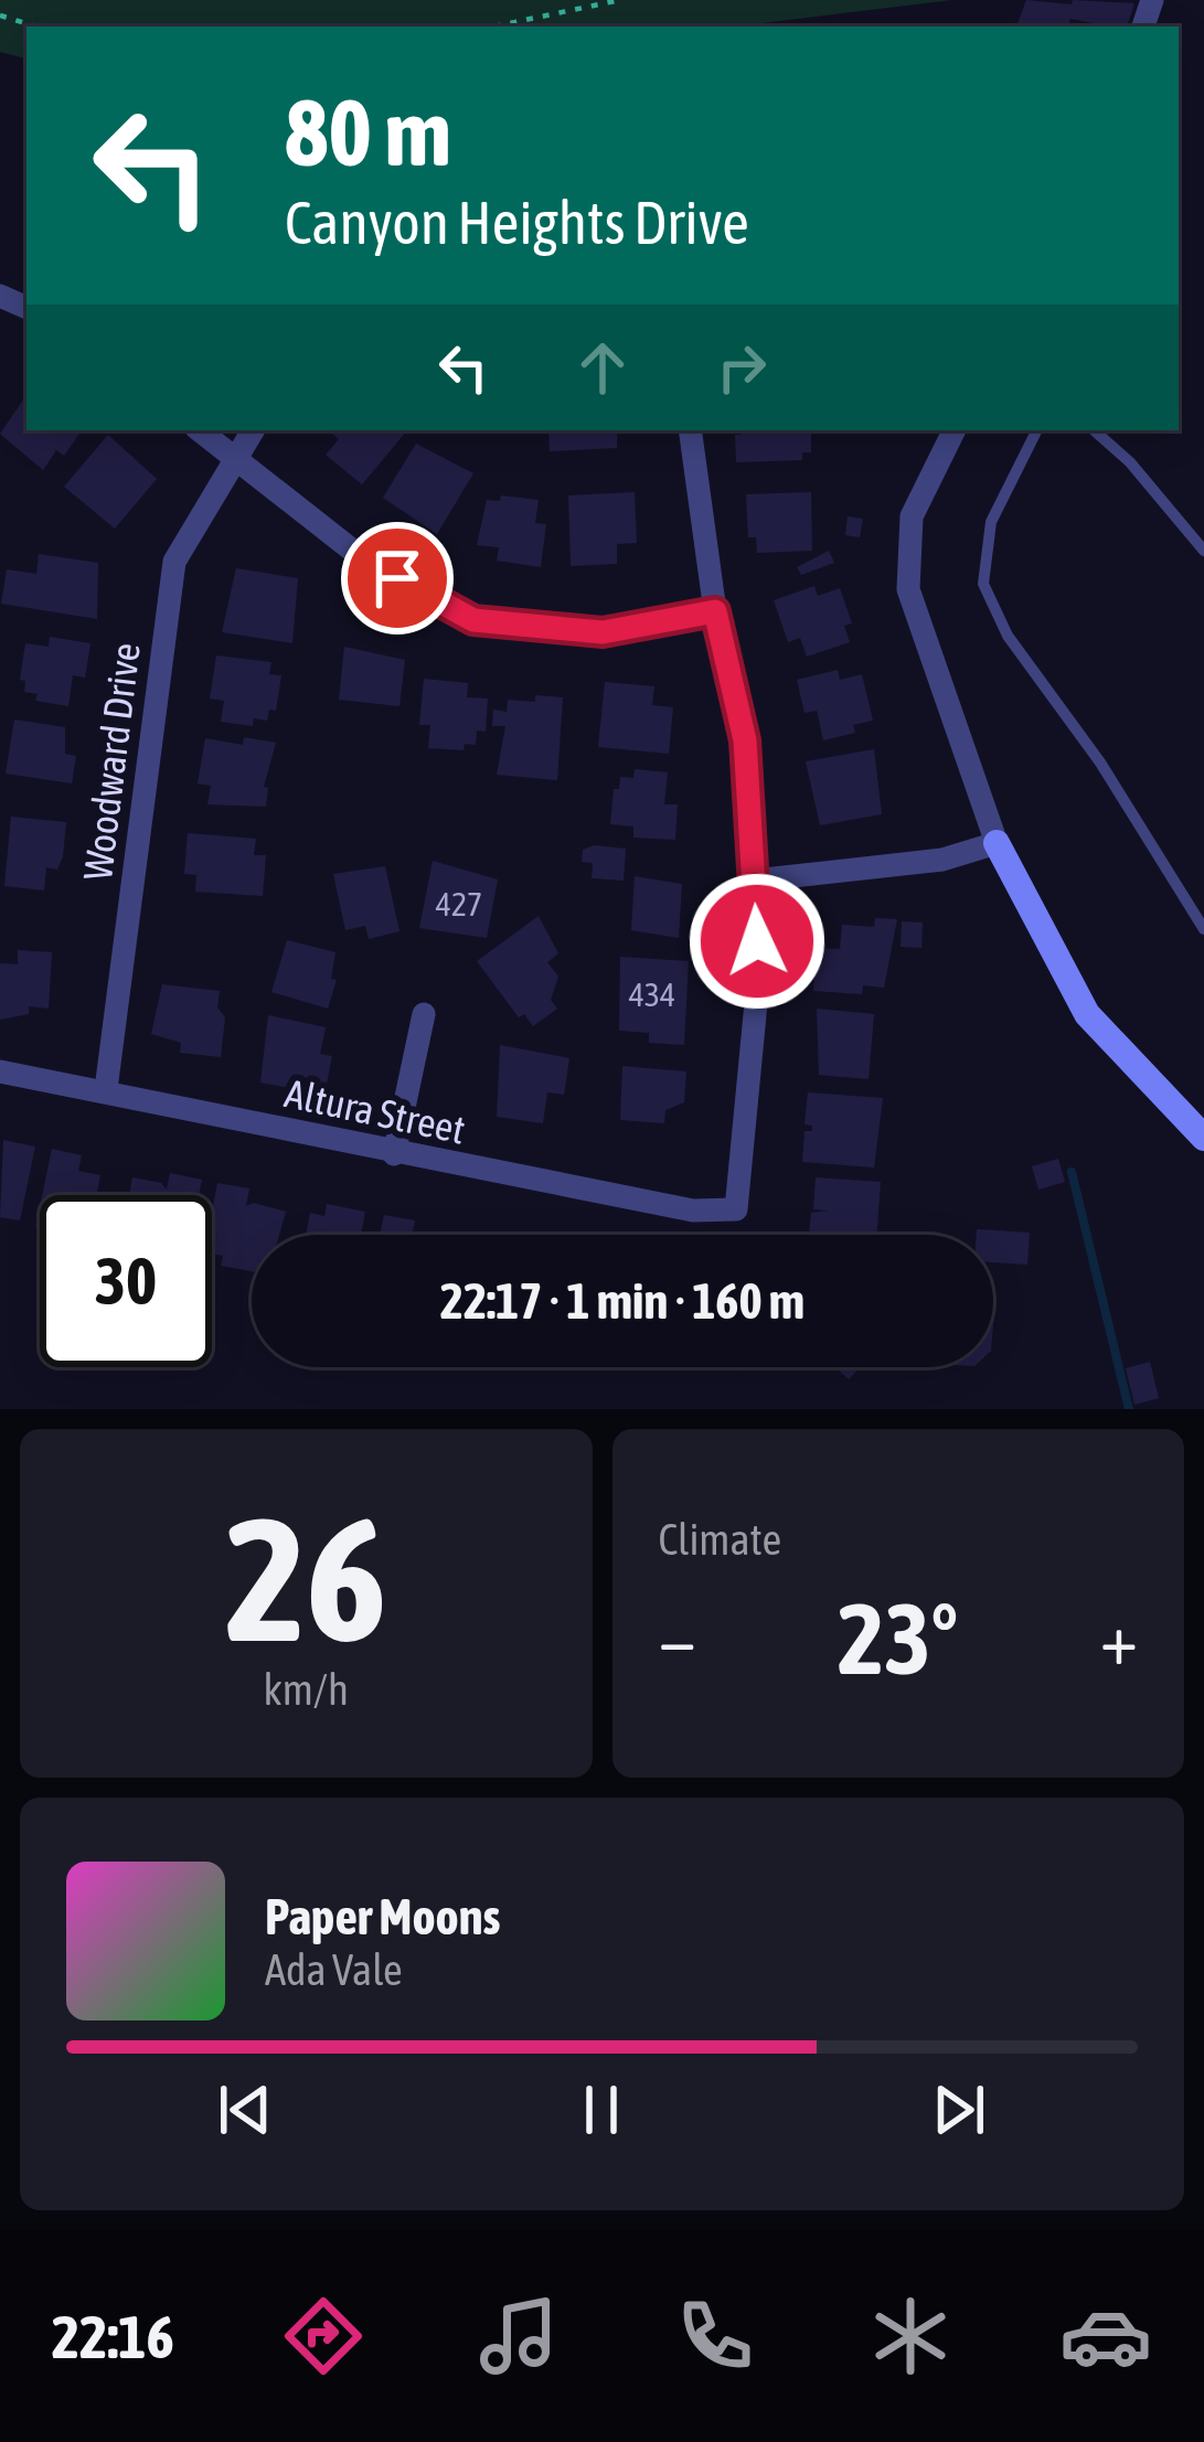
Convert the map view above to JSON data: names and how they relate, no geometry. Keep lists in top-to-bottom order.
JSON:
{
  "streets": {
    "street": ["Woodward Drive", "Altura Street"]
  },
  "crossings": [
    ["Woodward Drive", "Altura Street"]
  ],
  "house_numbers": ["427", "434"],
  "page": {
    "turn": ["80 m", "Canyon Heights Drive"],
    "limit": "30",
    "trip": "22:17 · 1 min · 160 m",
    "tile": [
      ["26", "km/h"],
      "Climate"
    ],
    "heat": ["−", "23°", "+"],
    "song": ["Paper Moons", "Ada Vale"],
    "tabs": "22:16"
  }
}
